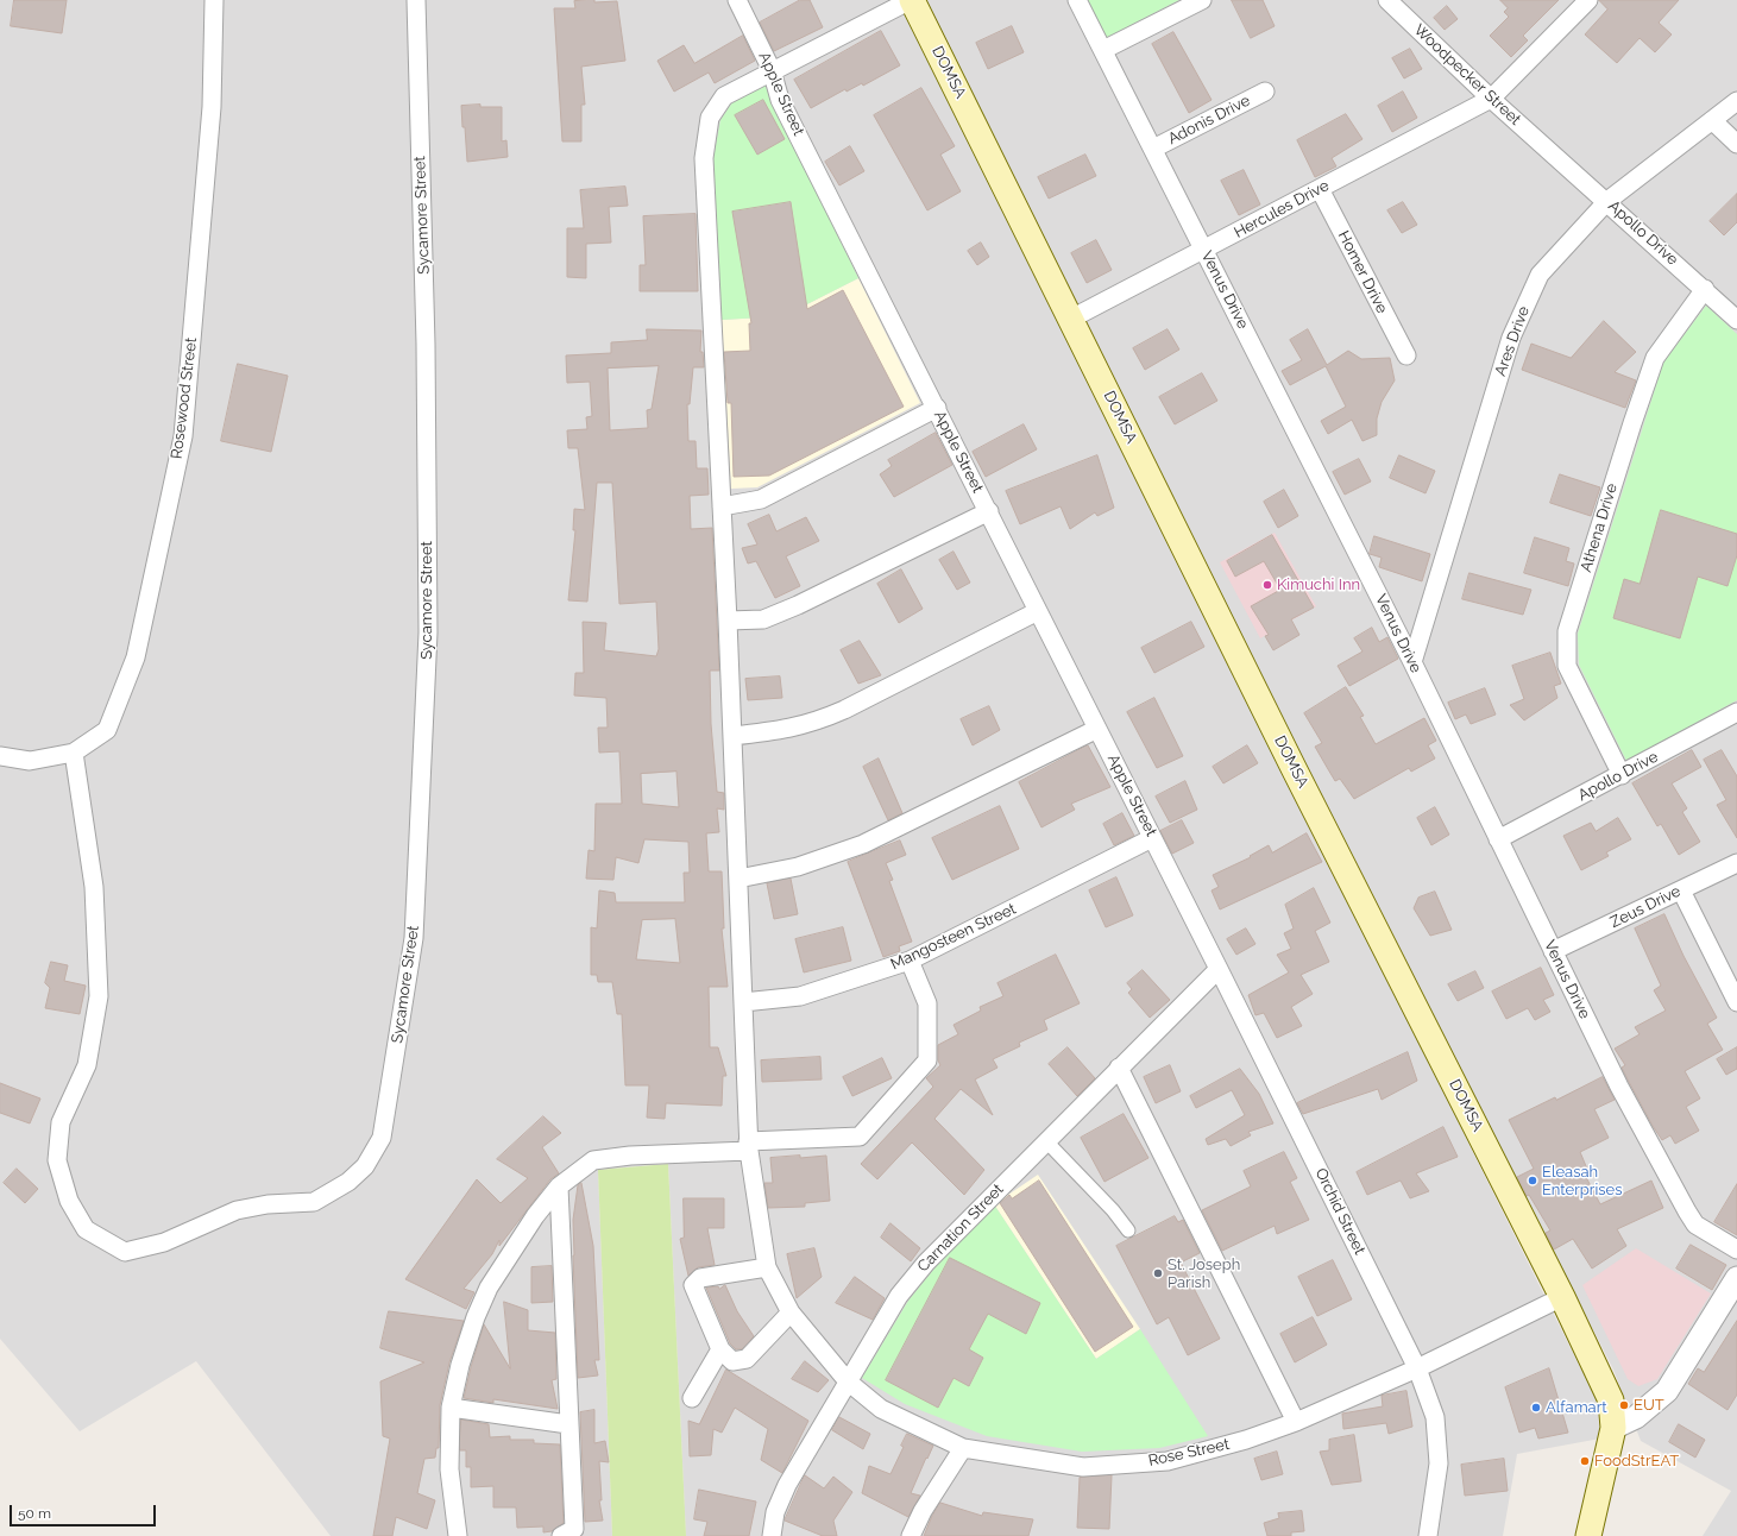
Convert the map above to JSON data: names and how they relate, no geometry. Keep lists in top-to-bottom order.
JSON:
{
  "streets": {
    "main road": ["DOMSA"],
    "street": [
      "Woodpecker Street",
      "Apple Street",
      "Adonis Drive",
      "Hercules Drive",
      "Sycamore Street",
      "Apollo Drive",
      "Homer Drive",
      "Venus Drive",
      "Ares Drive",
      "Rosewood Street",
      "Athena Drive",
      "Zeus Drive",
      "Mangosteen Street",
      "Orchid Street",
      "Carnation Street",
      "Rose Street"
    ]
  },
  "crossings": [
    ["DOMSA", "Hercules Drive"],
    ["DOMSA", "Rose Street"],
    ["Woodpecker Street", "Hercules Drive"],
    ["Woodpecker Street", "Apollo Drive"],
    ["Apple Street", "Mangosteen Street"],
    ["Apple Street", "Orchid Street"],
    ["Apple Street", "Rose Street"],
    ["Adonis Drive", "Venus Drive"],
    ["Hercules Drive", "Homer Drive"],
    ["Hercules Drive", "Venus Drive"],
    ["Sycamore Street", "Rosewood Street"],
    ["Apollo Drive", "Venus Drive"],
    ["Apollo Drive", "Ares Drive"],
    ["Apollo Drive", "Athena Drive"],
    ["Venus Drive", "Ares Drive"],
    ["Venus Drive", "Zeus Drive"],
    ["Mangosteen Street", "Rose Street"],
    ["Orchid Street", "Carnation Street"],
    ["Orchid Street", "Rose Street"],
    ["Carnation Street", "Rose Street"]
  ],
  "places": [
    "Kimuchi Inn",
    "Eleasah Enterprises",
    "St. Joseph Parish",
    "EUT",
    "Alfamart",
    "FoodStrEAT"
  ],
  "scale_bar": "50 m"
}
